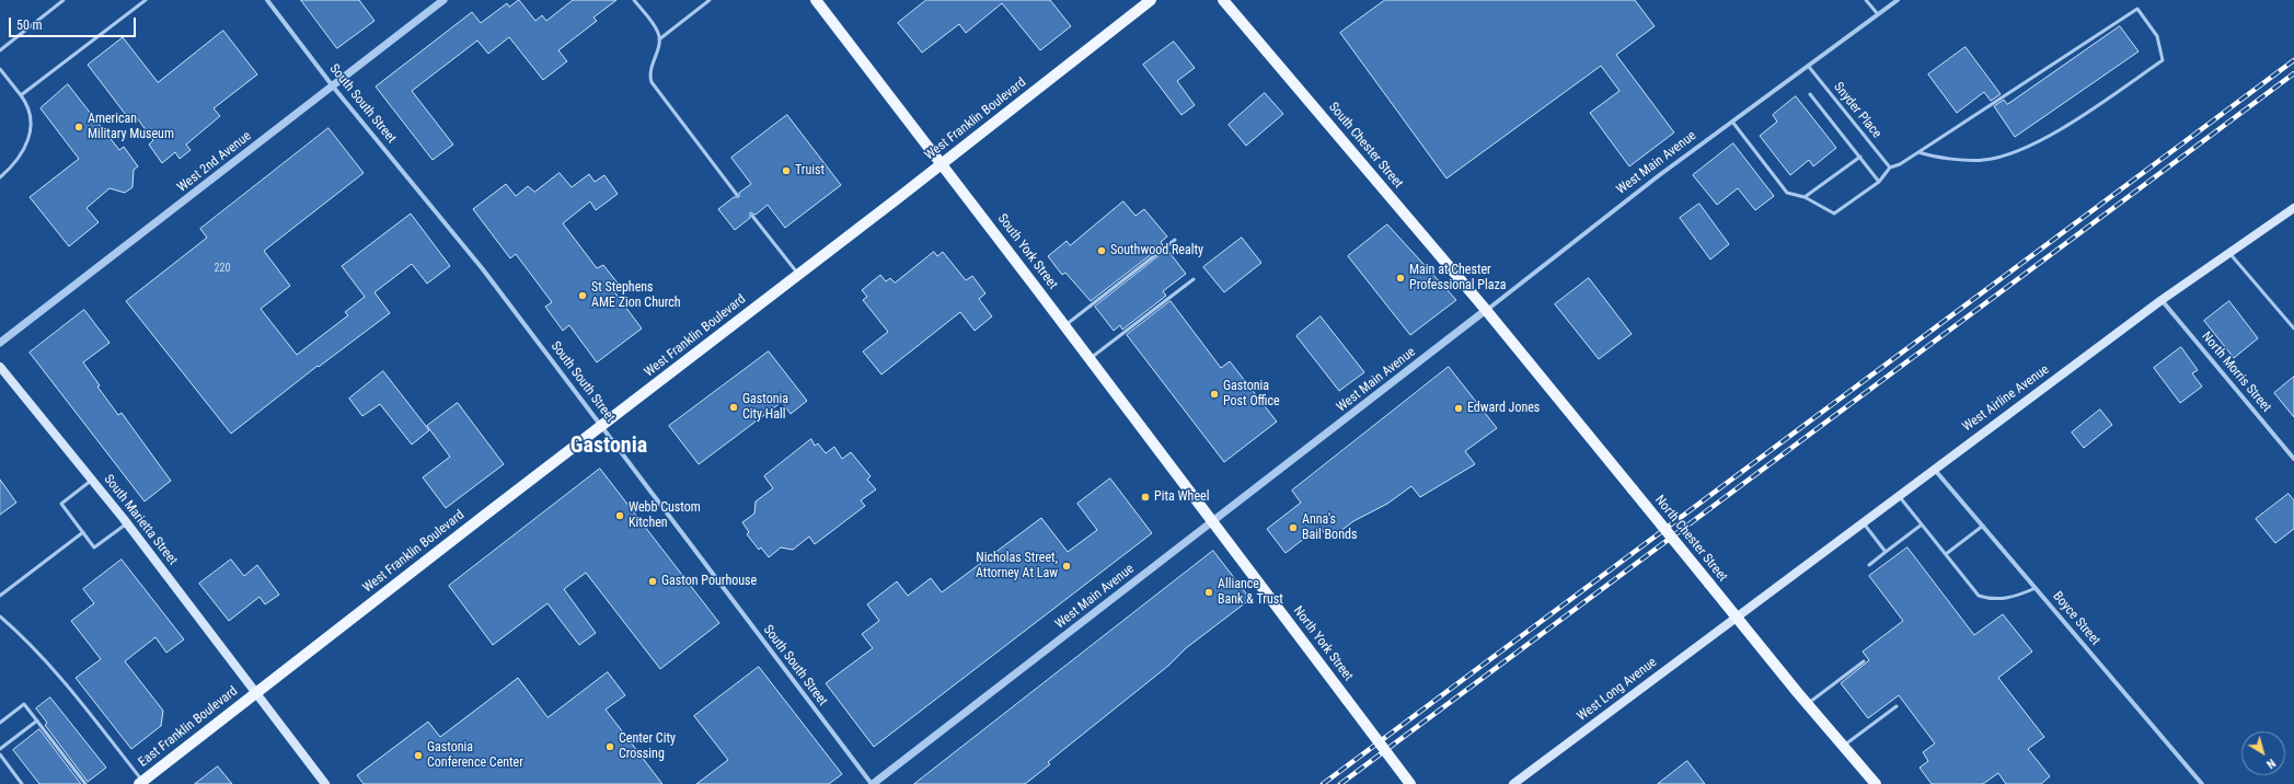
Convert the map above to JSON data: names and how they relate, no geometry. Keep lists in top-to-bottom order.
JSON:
{
  "streets": {
    "main road": [
      "West Franklin Boulevard",
      "South Chester Street",
      "South York Street",
      "West Airline Avenue",
      "South Marietta Street",
      "North Chester Street",
      "North York Street",
      "West Long Avenue",
      "East Franklin Boulevard"
    ],
    "street": [
      "South South Street",
      "West 2nd Avenue",
      "West Main Avenue",
      "North Morris Street",
      "Boyce Street"
    ],
    "lane": ["Snyder Place"]
  },
  "crossings": [
    ["South South Street", "West Franklin Boulevard"],
    ["South South Street", "West 2nd Avenue"],
    ["South South Street", "West Main Avenue"],
    ["Snyder Place", "West Main Avenue"],
    ["West Franklin Boulevard", "South York Street"],
    ["West Franklin Boulevard", "South Marietta Street"],
    ["West Franklin Boulevard", "East Franklin Boulevard"],
    ["South Chester Street", "West Main Avenue"],
    ["South Chester Street", "North Chester Street"],
    ["West Main Avenue", "South York Street"],
    ["West Main Avenue", "North Chester Street"],
    ["West Main Avenue", "North York Street"],
    ["South York Street", "North York Street"],
    ["North Morris Street", "West Airline Avenue"],
    ["West Airline Avenue", "North Chester Street"],
    ["West Airline Avenue", "Boyce Street"],
    ["West Airline Avenue", "West Long Avenue"],
    ["South Marietta Street", "East Franklin Boulevard"],
    ["North Chester Street", "West Long Avenue"]
  ],
  "districts": ["Gastonia"],
  "places": [
    "American Military Museum",
    "Truist",
    "Southwood Realty",
    "Main at Chester Professional Plaza",
    "St Stephens AME Zion Church",
    "Gastonia Post Office",
    "Gastonia City Hall",
    "Edward Jones",
    "Pita Wheel",
    "Webb Custom Kitchen",
    "Anna's Bail Bonds",
    "Nicholas Street, Attorney At Law",
    "Gaston Pourhouse",
    "Alliance Bank & Trust",
    "Center City Crossing",
    "Gastonia Conference Center"
  ],
  "house_numbers": ["220"],
  "scale_bar": "50 m",
  "north": "bottom right"
}
